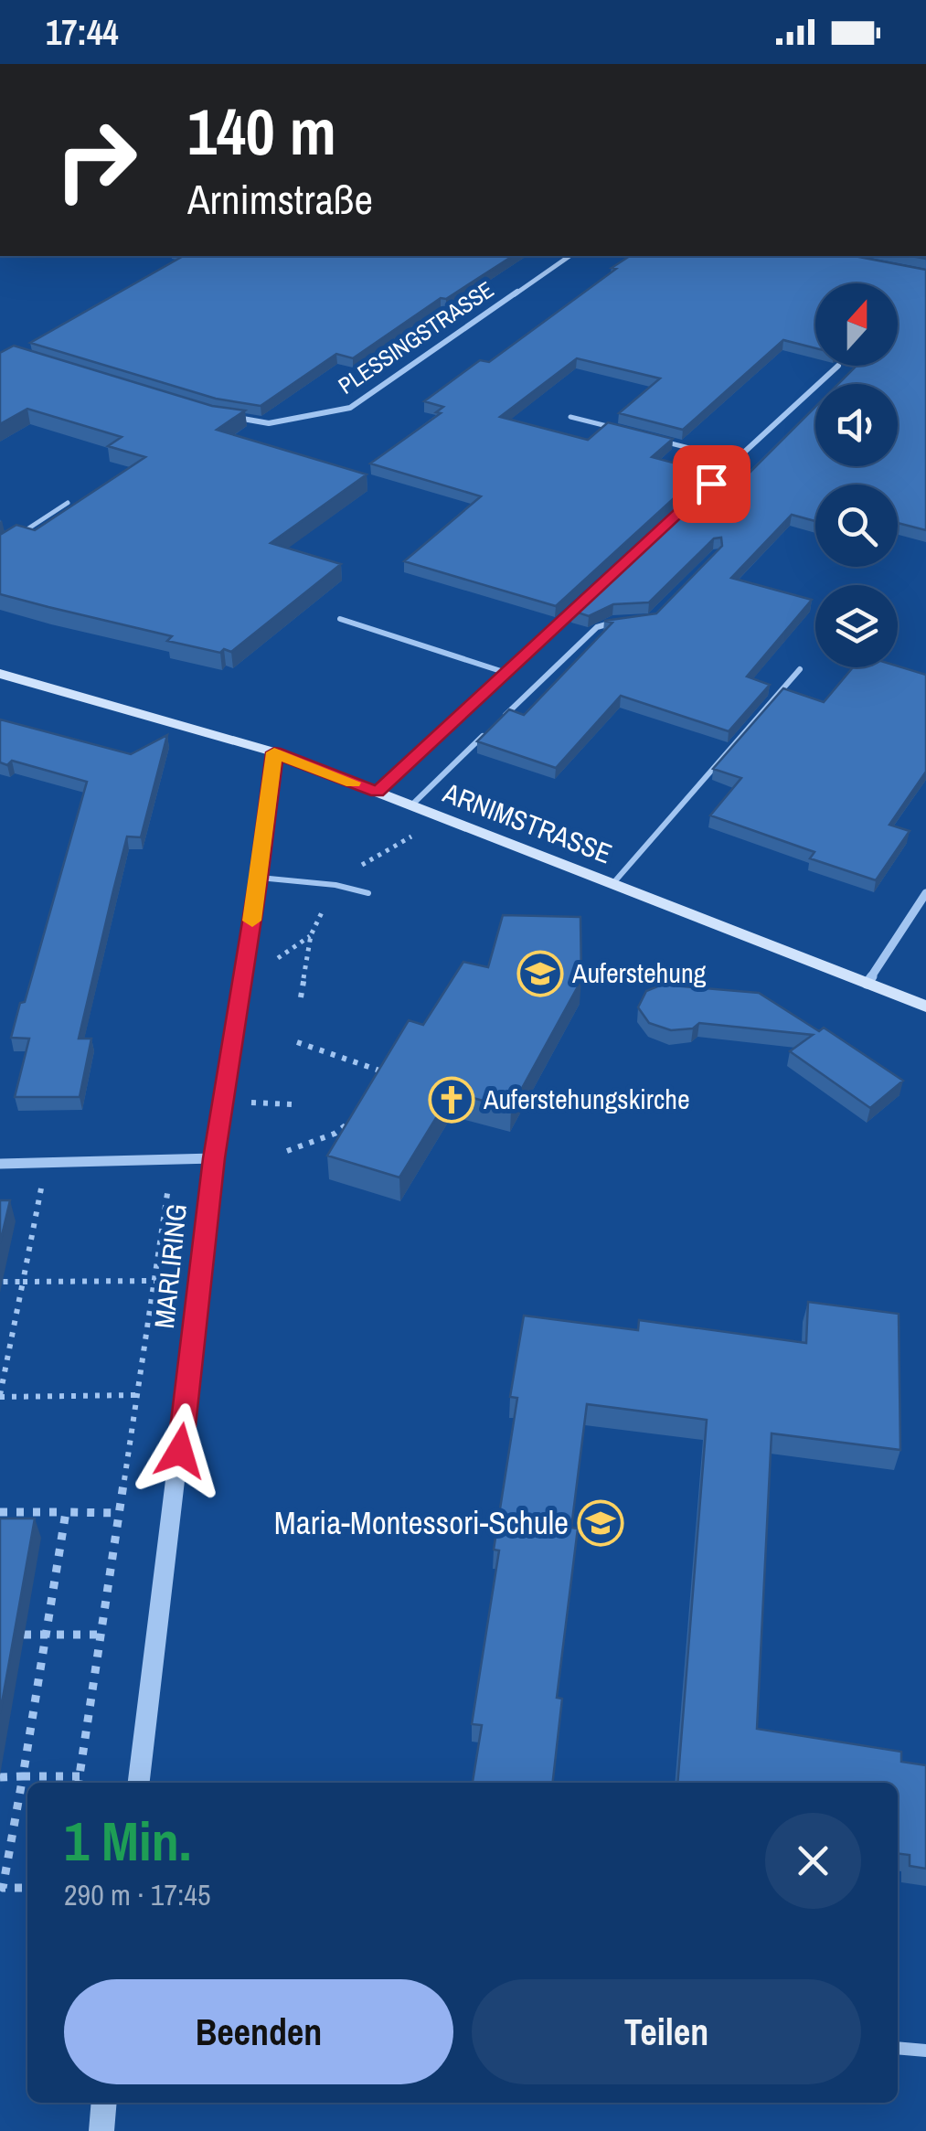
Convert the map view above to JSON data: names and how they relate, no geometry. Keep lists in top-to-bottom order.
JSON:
{
  "streets": {
    "main road": ["ARNIMSTRASSE"],
    "street": ["PLESSINGSTRASSE", "MARLIRING"]
  },
  "crossings": [
    ["ARNIMSTRASSE", "MARLIRING"]
  ],
  "places": {
    "school or university": ["Auferstehung", "Maria-Montessori-Schule"],
    "church": ["Auferstehungskirche"]
  },
  "north": "top",
  "page": {
    "status": "17:44",
    "turn": ["140 m", "Arnimstraße"],
    "heading": ["1 Min.", "290 m · 17:45"],
    "buttons": ["Beenden", "Teilen"]
  }
}
